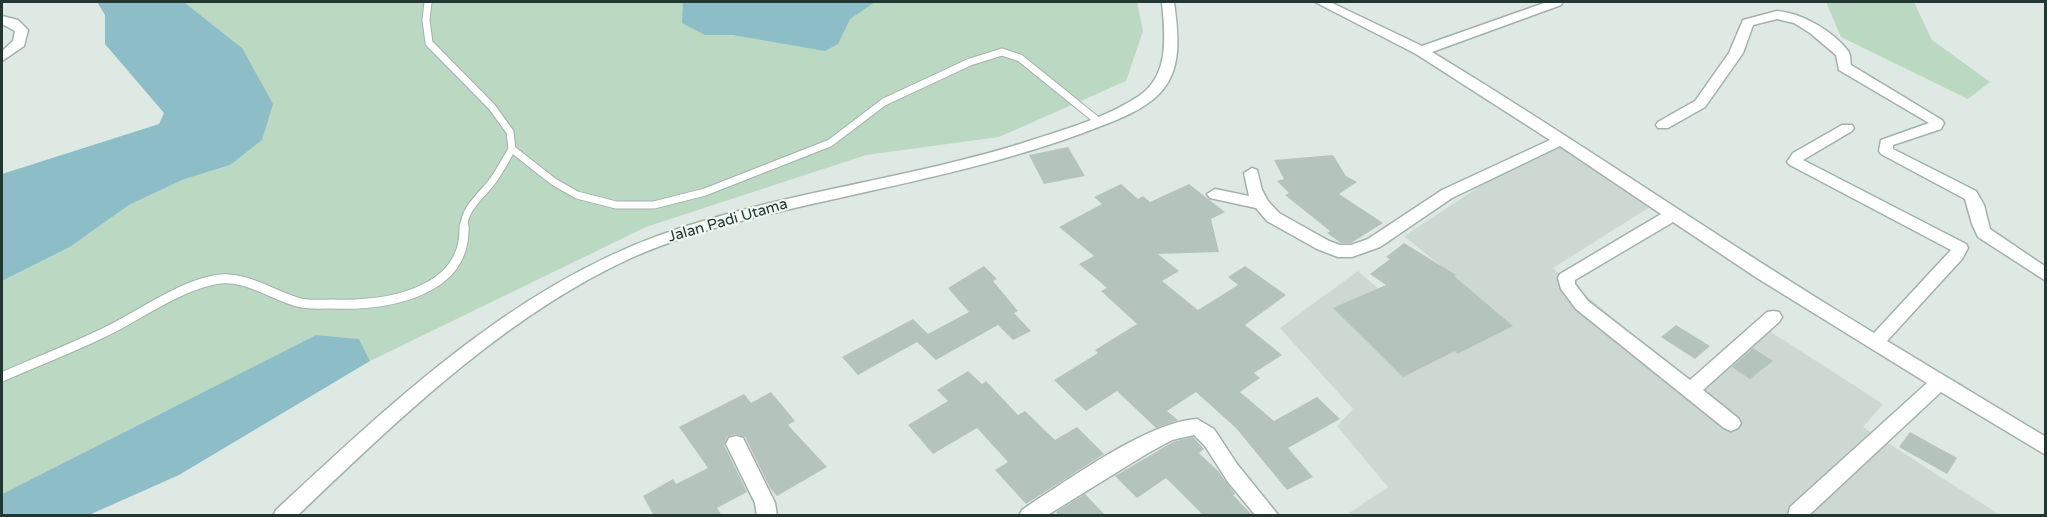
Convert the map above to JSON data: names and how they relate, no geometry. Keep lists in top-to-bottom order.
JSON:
{
  "streets": {
    "street": ["Jalan Padi Utama"]
  }
}
